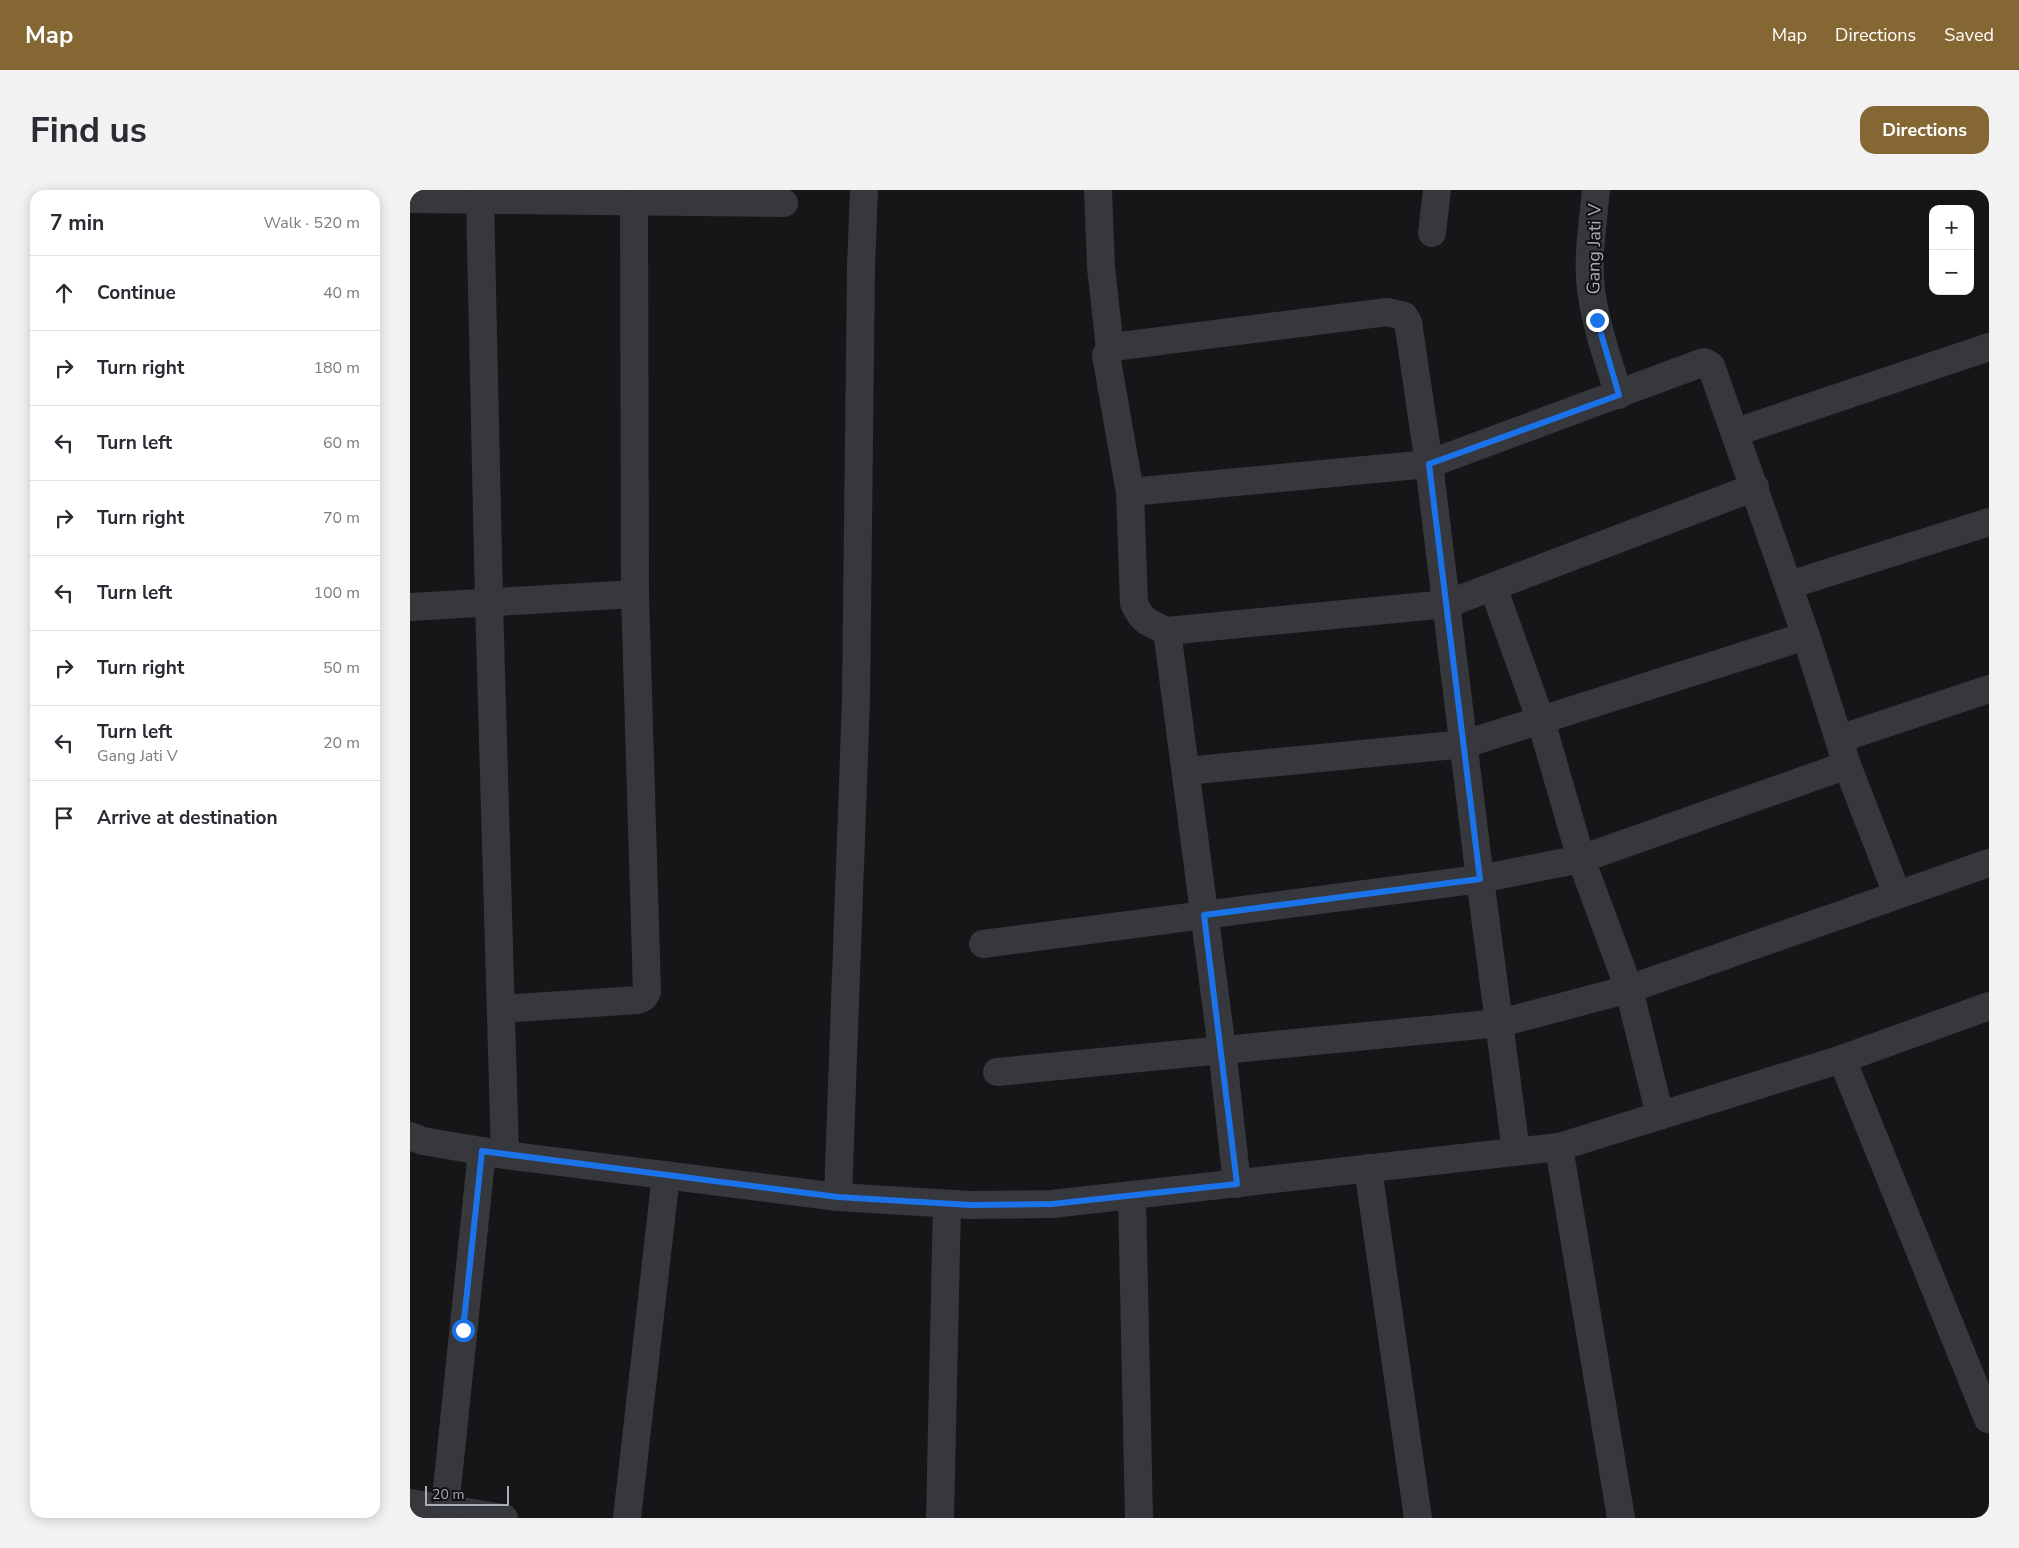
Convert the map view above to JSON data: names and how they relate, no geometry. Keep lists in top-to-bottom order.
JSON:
{
  "streets": {
    "street": ["Gang Jati V"]
  },
  "scale_bar": "20 m",
  "page": {
    "header": "Map",
    "nav": ["Map", "Directions", "Saved"],
    "buttons": "Directions",
    "title": "Find us",
    "heading": ["7 min", "Walk · 520 m"],
    "map_buttons": ["+", "−"],
    "list": [
      ["Continue", "40 m"],
      ["Turn right", "180 m"],
      ["Turn left", "60 m"],
      ["Turn right", "70 m"],
      ["Turn left", "100 m"],
      ["Turn right", "50 m"],
      ["Turn left", "Gang Jati V", "20 m"],
      "Arrive at destination"
    ],
    "scale": "20 m"
  }
}
